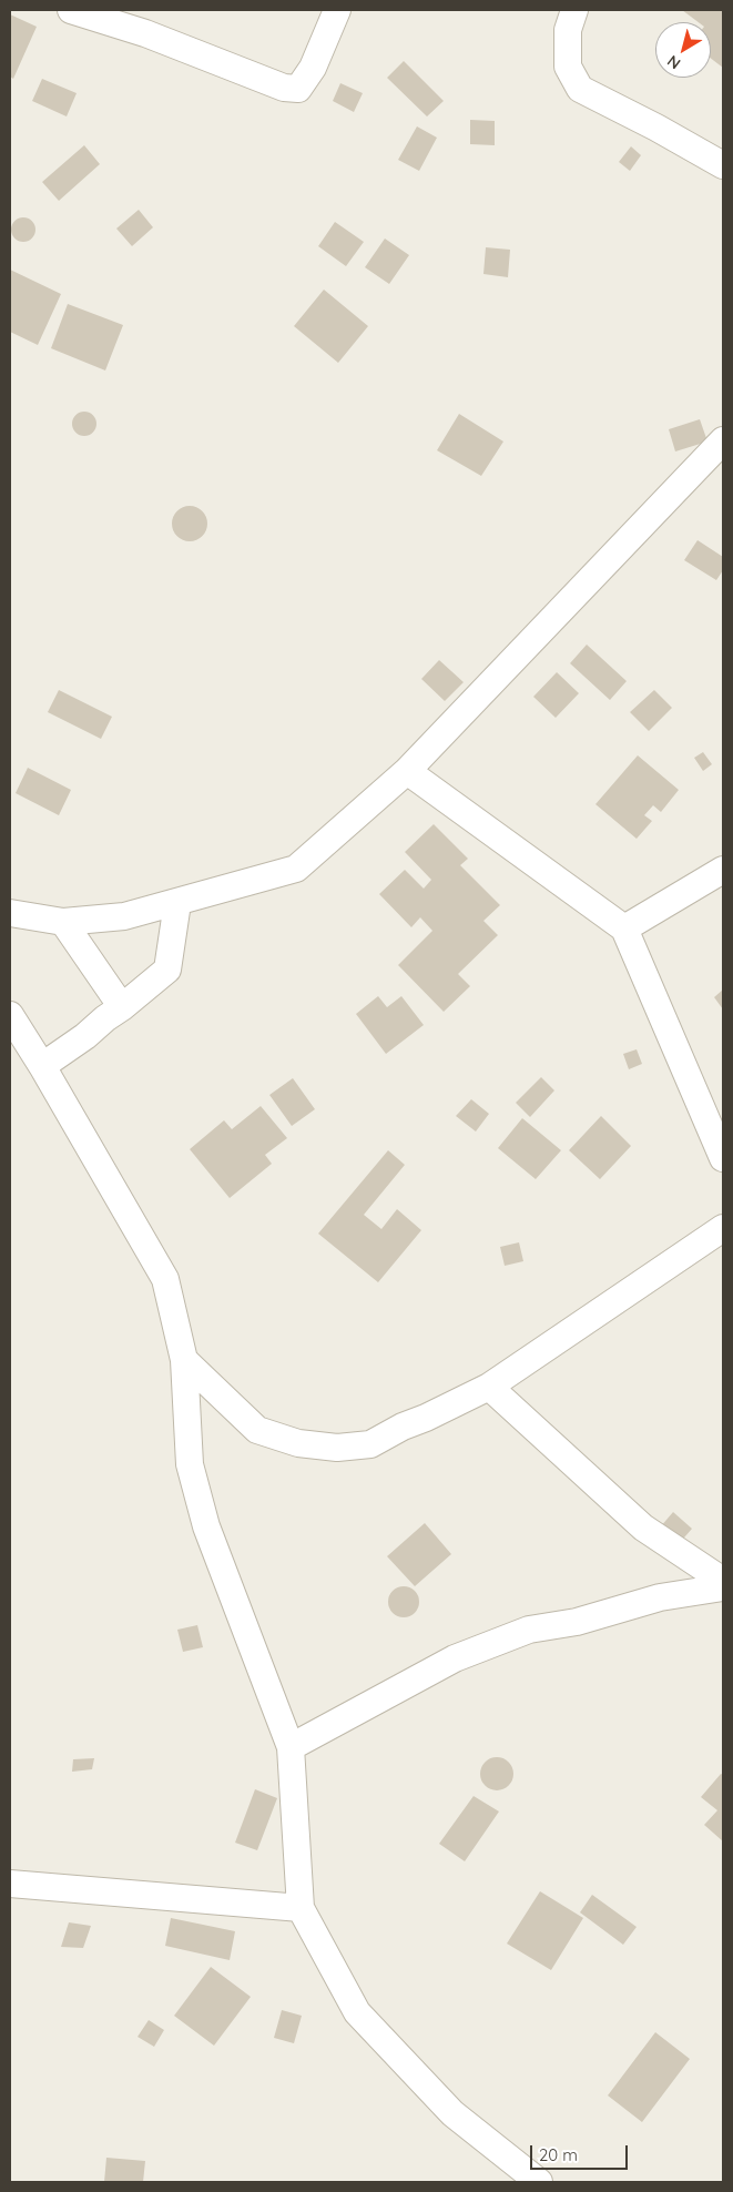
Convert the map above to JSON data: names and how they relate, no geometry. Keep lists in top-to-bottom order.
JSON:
{
  "scale_bar": "20 m",
  "north": "bottom left"
}
